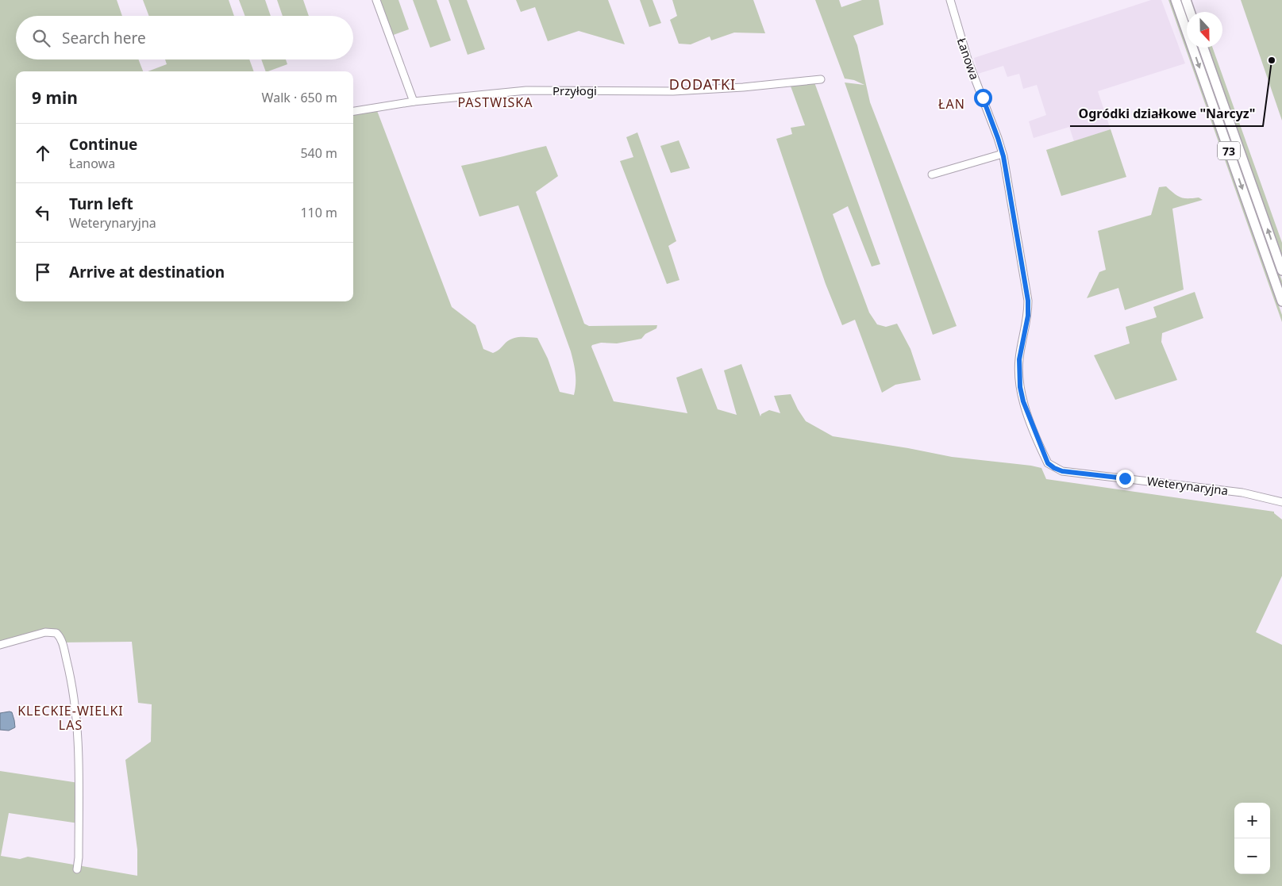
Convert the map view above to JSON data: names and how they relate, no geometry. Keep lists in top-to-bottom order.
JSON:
{
  "streets": {
    "main road": ["73"],
    "street": ["Łanowa", "Przyłogi", "Weterynaryjna"]
  },
  "crossings": [
    ["Łanowa", "Weterynaryjna"]
  ],
  "districts": [
    "DODATKI",
    "PASTWISKA",
    "ŁAN",
    "KLECKIE-WIELKI LAS"
  ],
  "places": ["Ogródki działkowe \"Narcyz\""],
  "north": "bottom",
  "page": {
    "search": "Search here",
    "heading": ["9 min", "Walk · 650 m"],
    "list": [
      ["Continue", "Łanowa", "540 m"],
      ["Turn left", "Weterynaryjna", "110 m"],
      "Arrive at destination"
    ],
    "map_buttons": ["+", "−"]
  }
}
